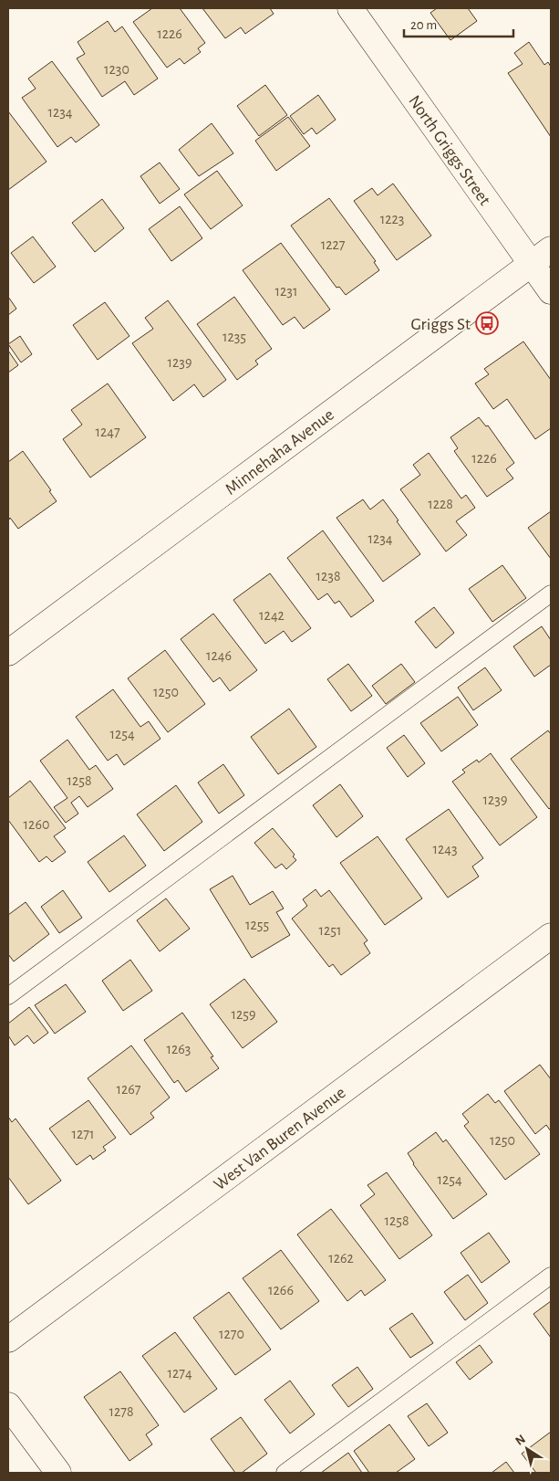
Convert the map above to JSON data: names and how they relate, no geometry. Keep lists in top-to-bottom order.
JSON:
{
  "streets": {
    "street": ["North Griggs Street", "Minnehaha Avenue", "West Van Buren Avenue"]
  },
  "crossings": [
    ["North Griggs Street", "Minnehaha Avenue"]
  ],
  "places": {
    "bus stop": ["Griggs St"]
  },
  "house_numbers": [
    "1226",
    "1230",
    "1234",
    "1223",
    "1227",
    "1231",
    "1235",
    "1239",
    "1247",
    "1226",
    "1228",
    "1234",
    "1238",
    "1242",
    "1246",
    "1250",
    "1254",
    "1258",
    "1239",
    "1260",
    "1243",
    "1255",
    "1251",
    "1259",
    "1263",
    "1267",
    "1271",
    "1250",
    "1254",
    "1258",
    "1262",
    "1266",
    "1270",
    "1274",
    "1278"
  ],
  "scale_bar": "20 m",
  "north": "top left"
}
